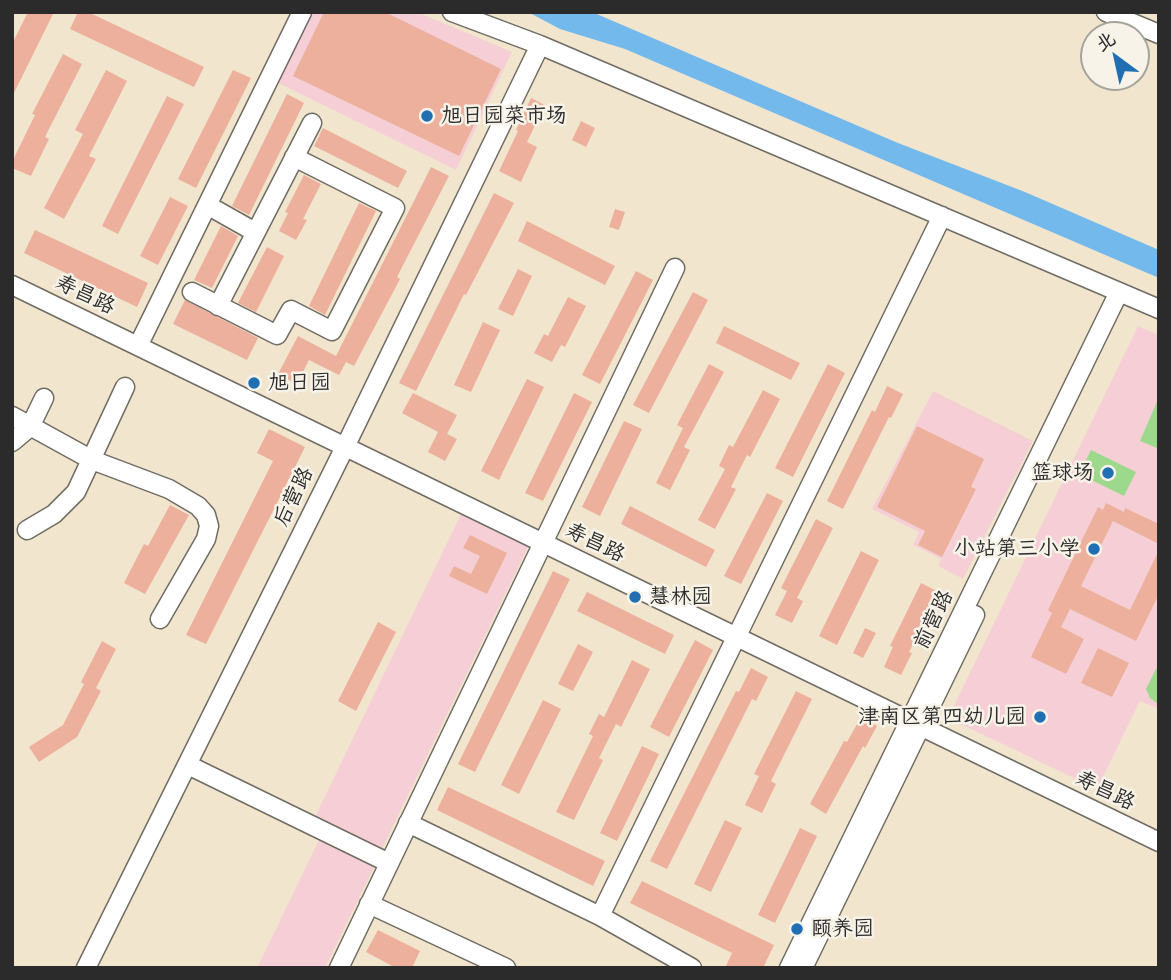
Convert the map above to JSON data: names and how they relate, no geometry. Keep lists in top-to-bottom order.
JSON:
{
  "streets": {
    "street": ["寿昌路", "后营路", "前营路"]
  },
  "crossings": [
    ["寿昌路", "后营路"],
    ["寿昌路", "前营路"]
  ],
  "places": [
    "旭日园菜市场",
    "旭日园",
    "篮球场",
    "小站第三小学",
    "慧林园",
    "津南区第四幼儿园",
    "颐养园"
  ],
  "north": "top left"
}
